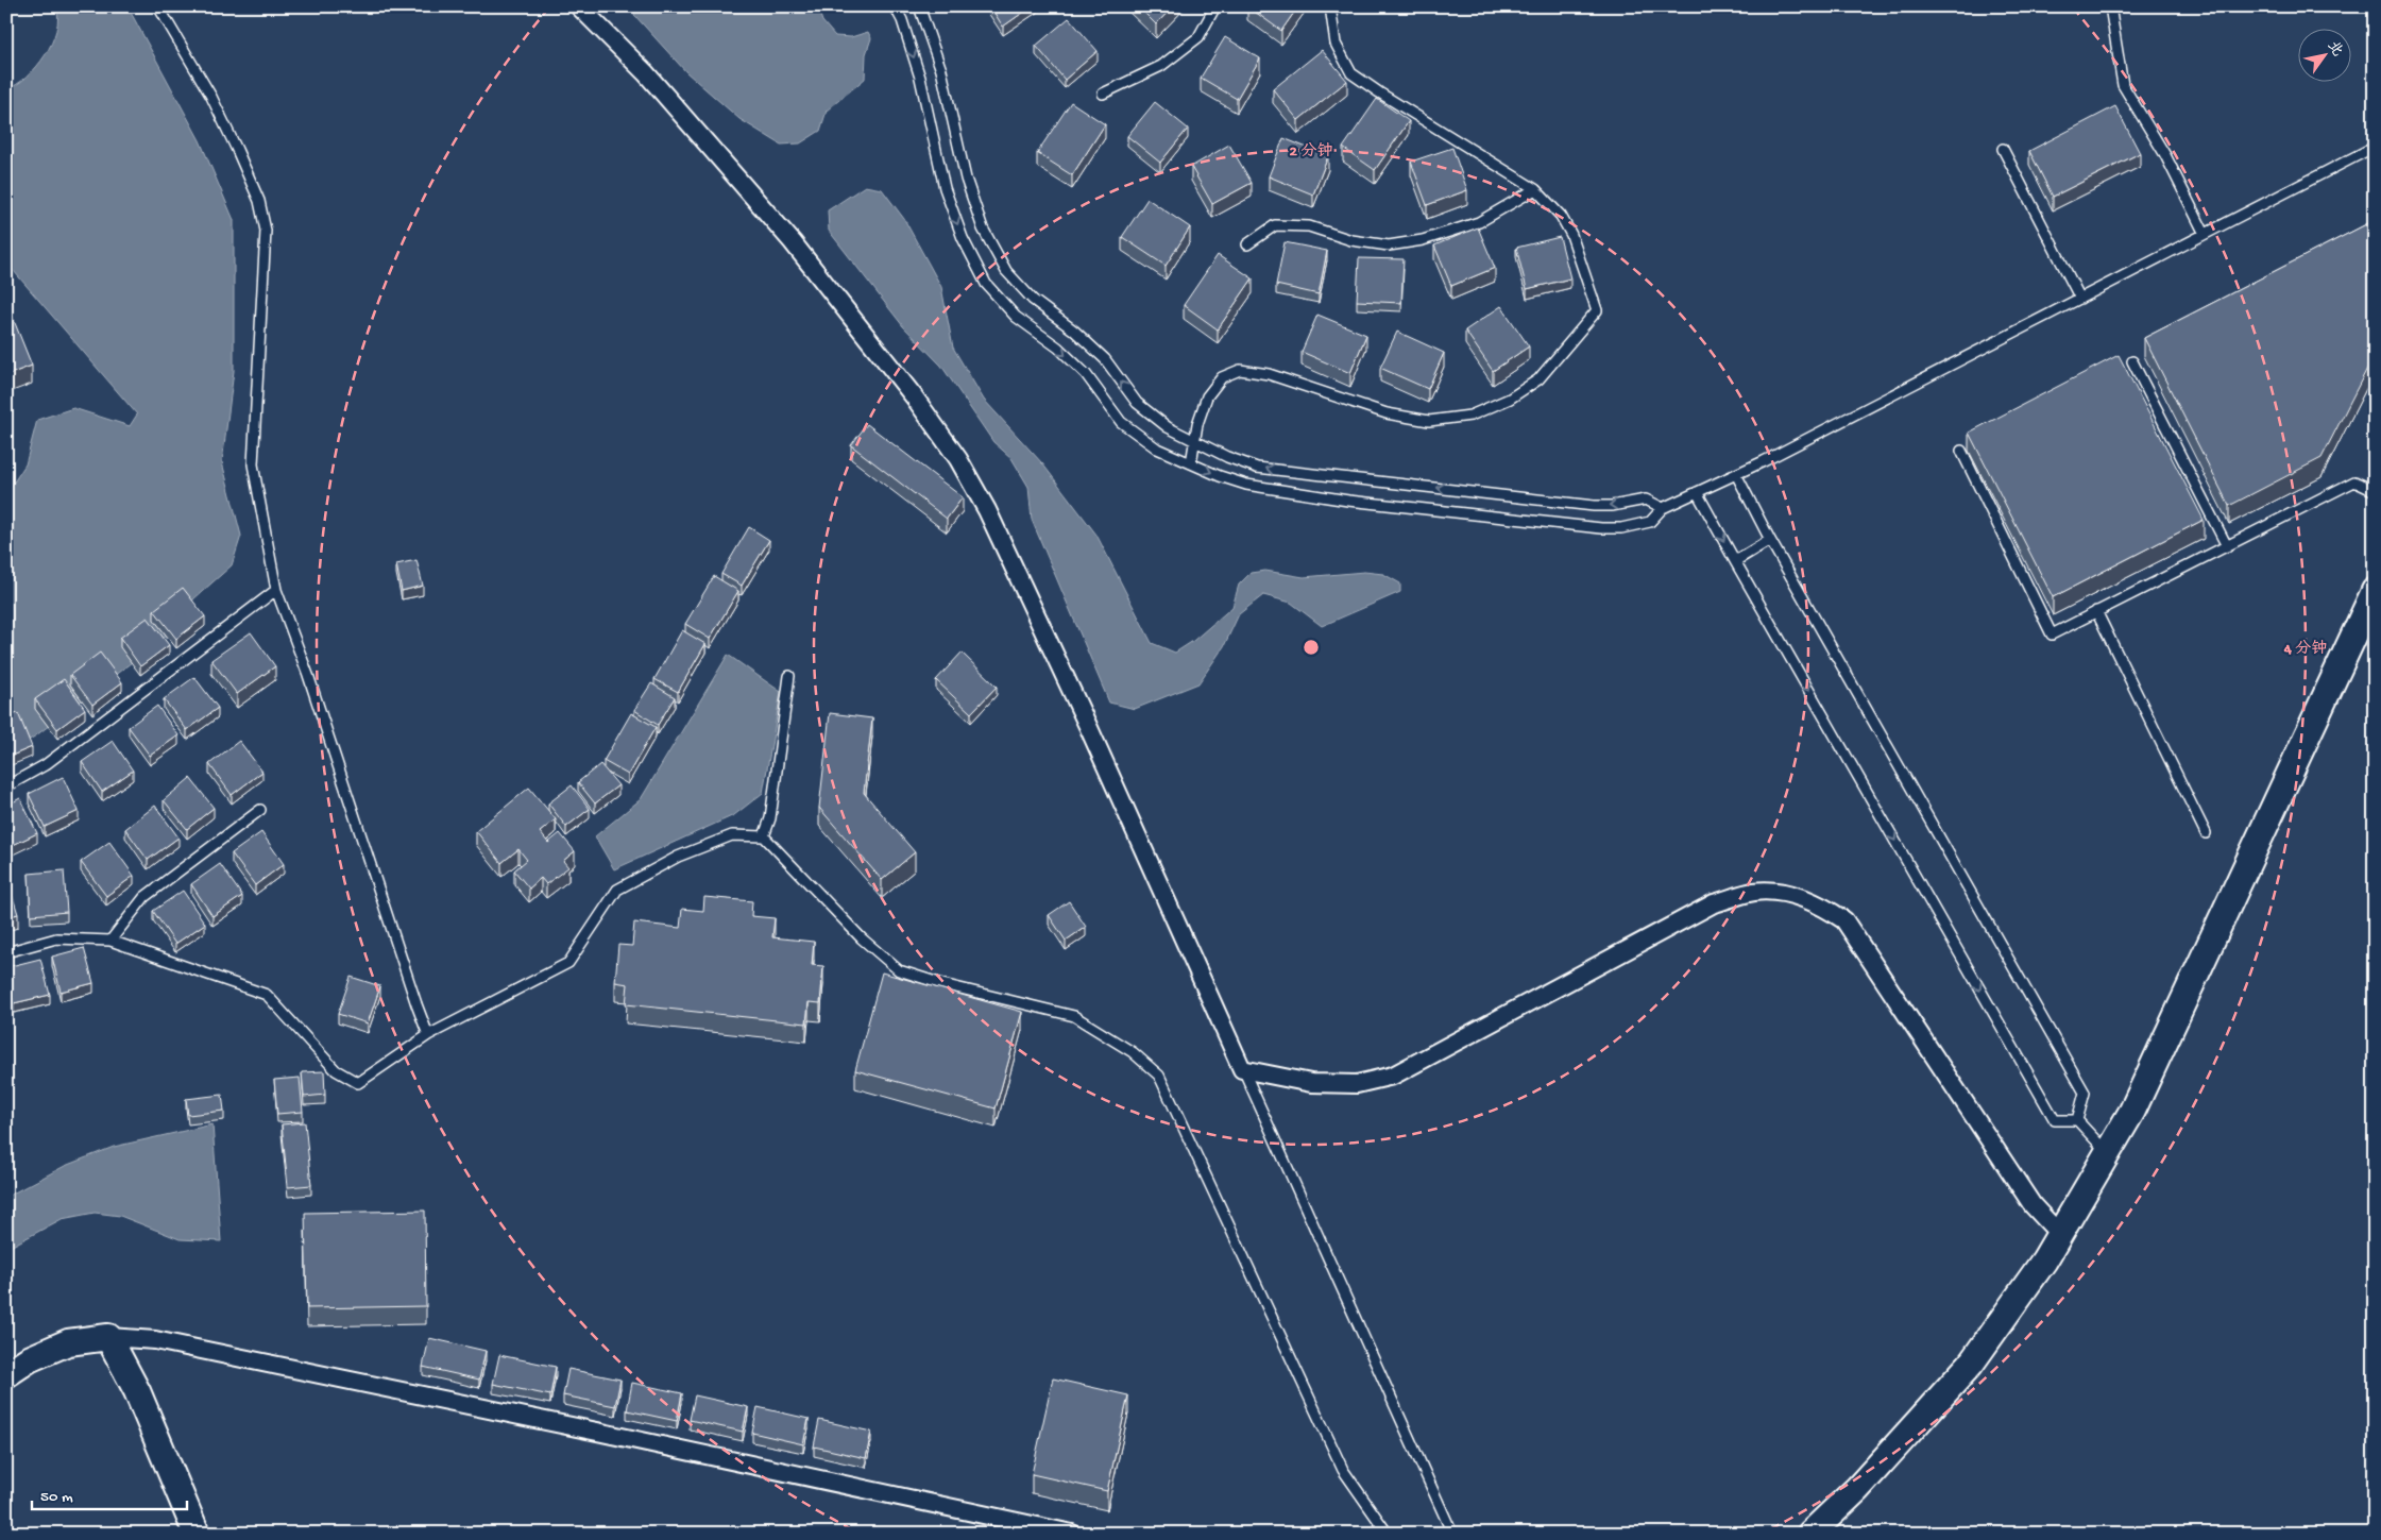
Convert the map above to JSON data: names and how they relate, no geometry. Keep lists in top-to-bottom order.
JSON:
{
  "scale_bar": "50 m",
  "north": "top right",
  "rings": ["2 分钟", "4 分钟"]
}
